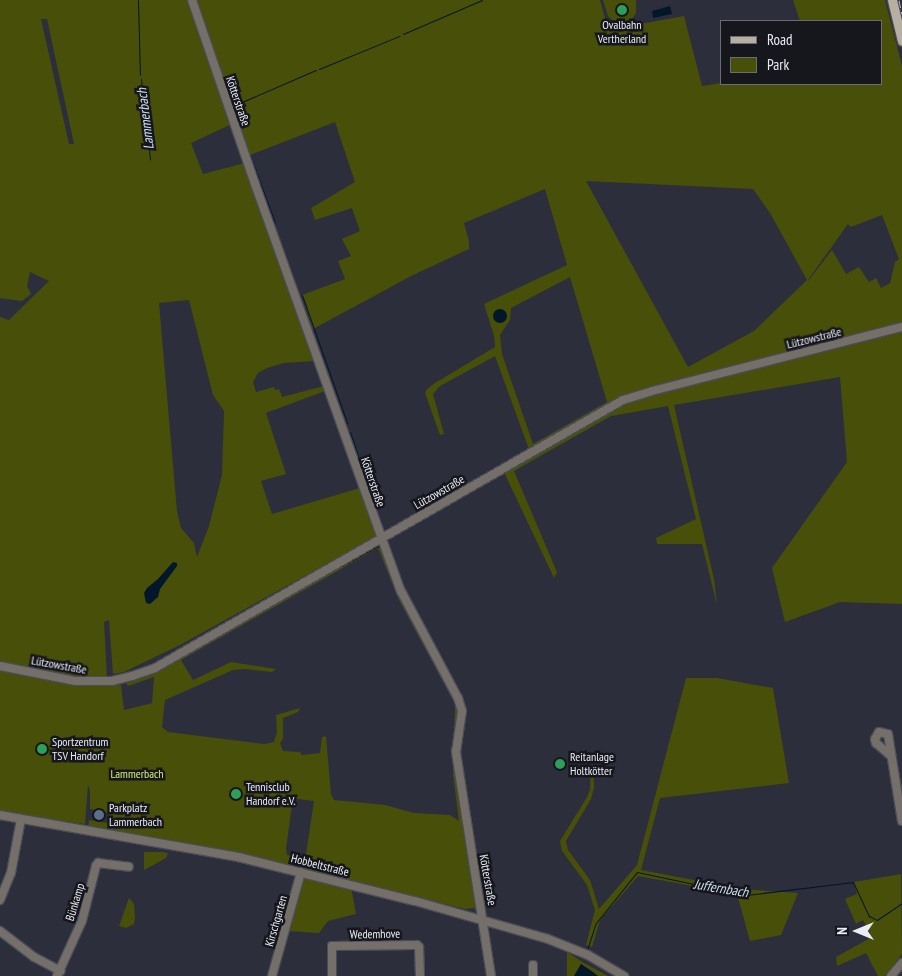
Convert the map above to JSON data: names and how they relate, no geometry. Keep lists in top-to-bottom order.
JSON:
{
  "streets": {
    "street": [
      "Kötterstraße",
      "Lützowstraße",
      "Hobbeltstraße",
      "Bünkamp",
      "Kirschgarten",
      "Wedemhove"
    ]
  },
  "crossings": [
    ["Kötterstraße", "Lützowstraße"],
    ["Kötterstraße", "Hobbeltstraße"],
    ["Hobbeltstraße", "Kirschgarten"]
  ],
  "water": ["Lammerbach", "Juffernbach"],
  "parks": ["Lammerbach"],
  "places": [
    "Ovalbahn Vertherland",
    "Sportzentrum TSV Handorf",
    "Reitanlage Holtkötter",
    "Tennisclub Handorf e.V.",
    "Parkplatz Lammerbach"
  ],
  "legend": ["Road", "Park"],
  "north": "left"
}
